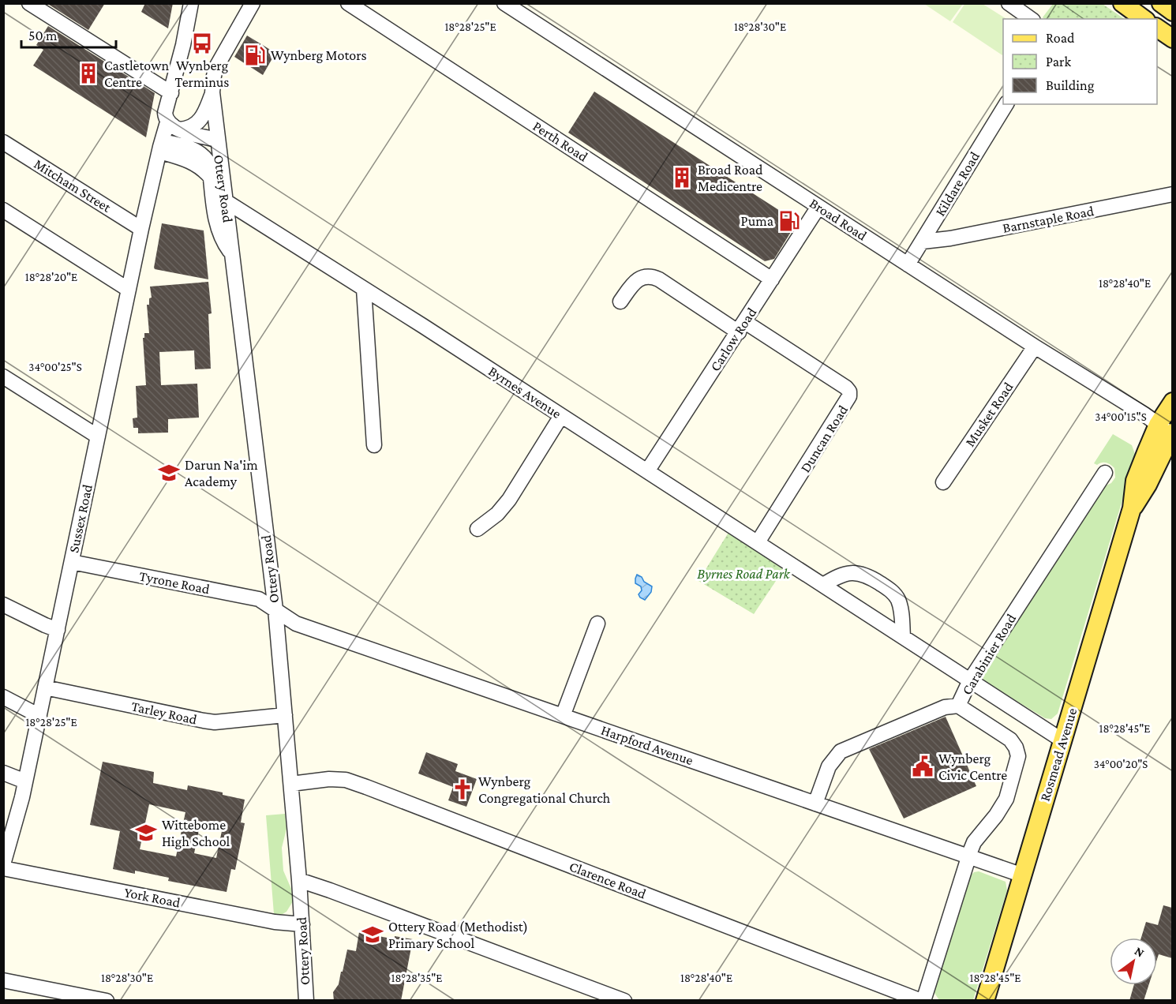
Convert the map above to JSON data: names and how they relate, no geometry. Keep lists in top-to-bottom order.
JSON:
{
  "streets": {
    "main road": ["Rosmead Avenue"],
    "street": [
      "Perth Road",
      "Kildare Road",
      "Mitcham Street",
      "Ottery Road",
      "Broad Road",
      "Barnstaple Road",
      "Carlow Road",
      "Byrnes Avenue",
      "Musket Road",
      "Duncan Road",
      "Sussex Road",
      "Tyrone Road",
      "Carabinier Road",
      "Tarley Road",
      "Harpford Avenue",
      "Clarence Road",
      "York Road"
    ]
  },
  "crossings": [
    ["Perth Road", "Carlow Road"],
    ["Kildare Road", "Broad Road"],
    ["Kildare Road", "Barnstaple Road"],
    ["Mitcham Street", "Sussex Road"],
    ["Ottery Road", "Byrnes Avenue"],
    ["Ottery Road", "Tyrone Road"],
    ["Ottery Road", "Tarley Road"],
    ["Ottery Road", "Harpford Avenue"],
    ["Ottery Road", "Clarence Road"],
    ["Ottery Road", "York Road"],
    ["Broad Road", "Carlow Road"],
    ["Broad Road", "Musket Road"],
    ["Broad Road", "Rosmead Avenue"],
    ["Carlow Road", "Byrnes Avenue"],
    ["Carlow Road", "Duncan Road"],
    ["Byrnes Avenue", "Duncan Road"],
    ["Byrnes Avenue", "Carabinier Road"],
    ["Byrnes Avenue", "Rosmead Avenue"],
    ["Sussex Road", "Tyrone Road"],
    ["Sussex Road", "Tarley Road"],
    ["Sussex Road", "York Road"],
    ["Tyrone Road", "Harpford Avenue"],
    ["Carabinier Road", "Harpford Avenue"],
    ["Harpford Avenue", "Rosmead Avenue"]
  ],
  "parks": ["Byrnes Road Park"],
  "places": {
    "bus stop": ["Wynberg Terminus"],
    "fuel station": ["Wynberg Motors", "Puma"],
    "building": ["Castletown Centre", "Broad Road Medicentre"],
    "school or university": ["Darun Na'im Academy", "Wittebome High School", "Ottery Road (Methodist) Primary School"],
    "public building": ["Wynberg Civic Centre"],
    "church": ["Wynberg Congregational Church"]
  },
  "legend": ["Road", "Park", "Building"],
  "scale_bar": "50 m",
  "north": "top right",
  "coordinates": [
    "18°28'25\"E",
    "18°28'30\"E",
    "18°28'20\"E",
    "18°28'40\"E",
    "34°00'25\"S",
    "34°00'15\"S",
    "18°28'45\"E",
    "34°00'20\"S",
    "18°28'35\"E"
  ]
}
